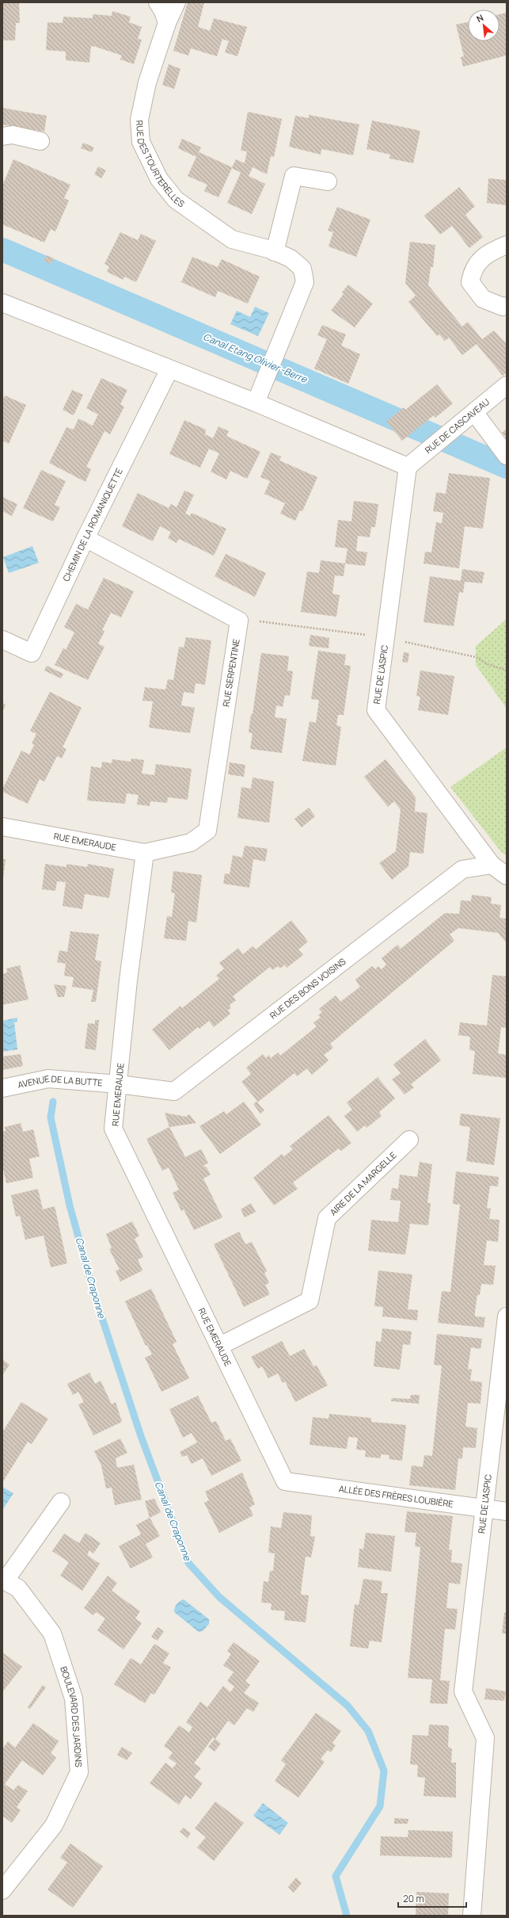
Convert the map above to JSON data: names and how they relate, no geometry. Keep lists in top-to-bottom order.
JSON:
{
  "streets": {
    "street": [
      "RUE DES TOURTERELLES",
      "RUE DE CASCAVEAU",
      "CHEMIN DE LA ROMANIQUETTE",
      "RUE SERPENTINE",
      "RUE DE L'ASPIC",
      "RUE EMERAUDE",
      "RUE DES BONS VOISINS",
      "AVENUE DE LA BUTTE",
      "AIRE DE LA MARGELLE",
      "ALLÉE DES FRÈRES LOUBIÈRE",
      "BOULEVARD DES JARDINS"
    ]
  },
  "crossings": [
    ["RUE DE CASCAVEAU", "RUE DE L'ASPIC"],
    ["RUE SERPENTINE", "RUE EMERAUDE"],
    ["RUE DE L'ASPIC", "RUE DES BONS VOISINS"],
    ["RUE DE L'ASPIC", "ALLÉE DES FRÈRES LOUBIÈRE"],
    ["RUE EMERAUDE", "RUE DES BONS VOISINS"],
    ["RUE EMERAUDE", "AVENUE DE LA BUTTE"],
    ["RUE EMERAUDE", "AIRE DE LA MARGELLE"],
    ["RUE EMERAUDE", "ALLÉE DES FRÈRES LOUBIÈRE"],
    ["RUE DES BONS VOISINS", "AVENUE DE LA BUTTE"]
  ],
  "water": ["Canal Etang Olivier -Berre", "Canal de Craponne"],
  "scale_bar": "20 m",
  "north": "top left"
}
